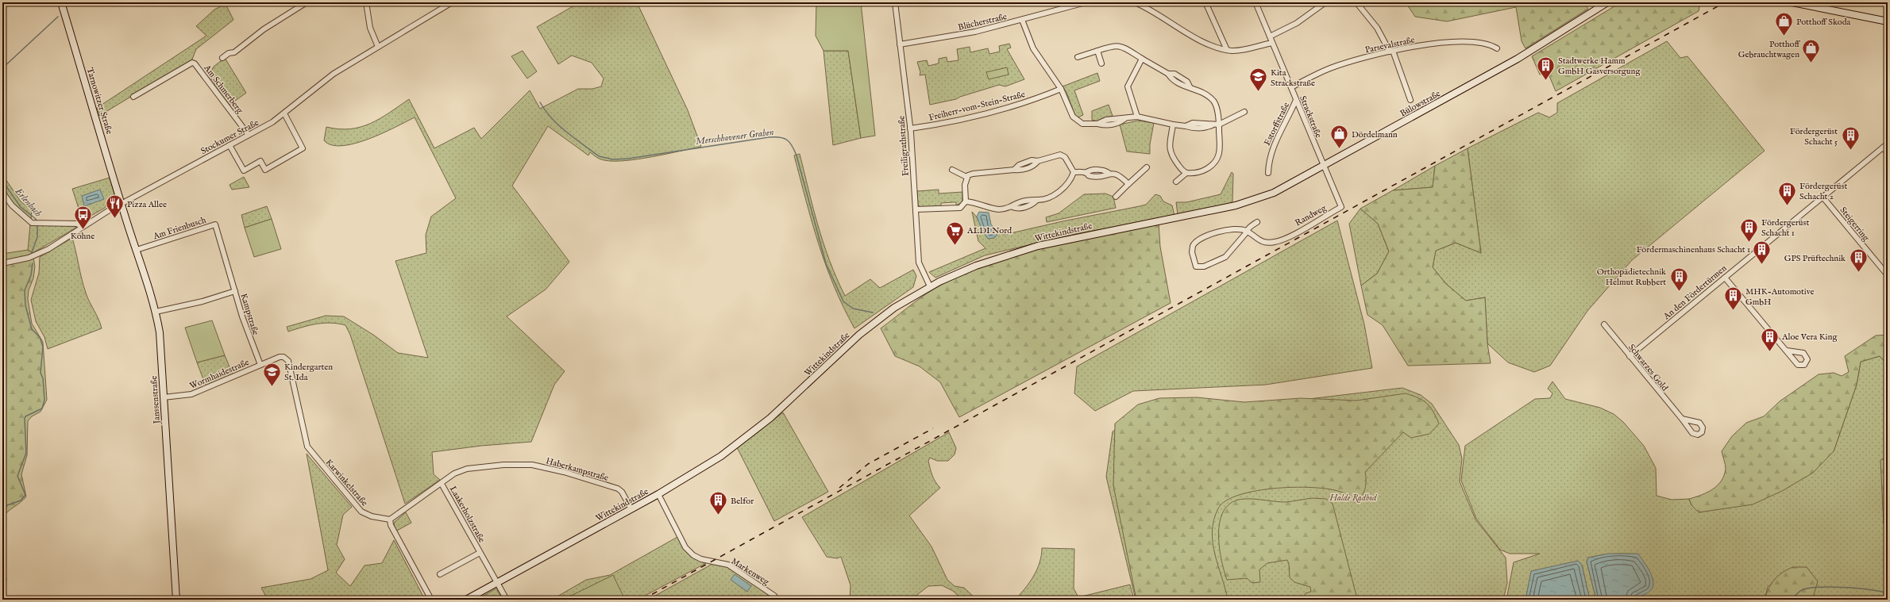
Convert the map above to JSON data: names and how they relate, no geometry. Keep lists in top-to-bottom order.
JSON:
{
  "streets": {
    "main road": [
      "Tarnowitzer Straße",
      "Bülowstraße",
      "Wittekindstraße",
      "Janssenstraße"
    ],
    "street": [
      "Blücherstraße",
      "Parsevalstraße",
      "Am Schmerberg",
      "Freiherr-vom-Stein-Straße",
      "Strackstraße",
      "Estorffstraße",
      "Stockumer Straße",
      "Freiligrathstraße",
      "Randweg",
      "Steigerring",
      "Am Frienbusch",
      "An den Fördertürmen",
      "Kampstraße",
      "Schwarzes Gold",
      "Wormhaidestraße",
      "Haberkampstraße",
      "Karwinkelstraße",
      "Laakerholzstraße",
      "Markenweg"
    ]
  },
  "crossings": [
    ["Blücherstraße", "Freiligrathstraße"],
    ["Parsevalstraße", "Strackstraße"],
    ["Am Schmerberg", "Stockumer Straße"],
    ["Tarnowitzer Straße", "Stockumer Straße"],
    ["Tarnowitzer Straße", "Janssenstraße"],
    ["Bülowstraße", "Strackstraße"],
    ["Bülowstraße", "Randweg"],
    ["Bülowstraße", "Wittekindstraße"],
    ["Freiherr-vom-Stein-Straße", "Freiligrathstraße"],
    ["Strackstraße", "Estorffstraße"],
    ["Strackstraße", "Randweg"],
    ["Stockumer Straße", "Janssenstraße"],
    ["Freiligrathstraße", "Wittekindstraße"],
    ["Steigerring", "An den Fördertürmen"],
    ["Am Frienbusch", "Kampstraße"],
    ["Am Frienbusch", "Janssenstraße"],
    ["Wittekindstraße", "Haberkampstraße"],
    ["Wittekindstraße", "Laakerholzstraße"],
    ["Wittekindstraße", "Markenweg"],
    ["An den Fördertürmen", "Schwarzes Gold"],
    ["Kampstraße", "Wormhaidestraße"],
    ["Kampstraße", "Janssenstraße"],
    ["Wormhaidestraße", "Janssenstraße"],
    ["Wormhaidestraße", "Karwinkelstraße"],
    ["Haberkampstraße", "Karwinkelstraße"],
    ["Haberkampstraße", "Laakerholzstraße"]
  ],
  "water": ["Merschhovener Graben", "Erlenbach"],
  "parks": ["Halde Radbod"],
  "places": {
    "shop": ["Potthoff Skoda", "Potthoff Gebrauchtwagen", "Dördelmann"],
    "building": [
      "Stadtwerke Hamm GmbH Gasversorgung",
      "Fördergerüst Schacht 5",
      "Fördergerüst Schacht 2",
      "Fördergerüst Schacht 1",
      "Fördermaschinenhaus Schacht 1",
      "GPS Prüftechnik",
      "Orthopädietechnik Helmut Rubbert",
      "MHK-Automotive GmbH",
      "Aloe Vera King",
      "Belfor"
    ],
    "school or university": ["Kita Strackstraße", "Kindergarten St. Ida"],
    "restaurant": ["Pizza Allee"],
    "bus stop": ["Köhne"],
    "supermarket": ["ALDI Nord"]
  }
}
